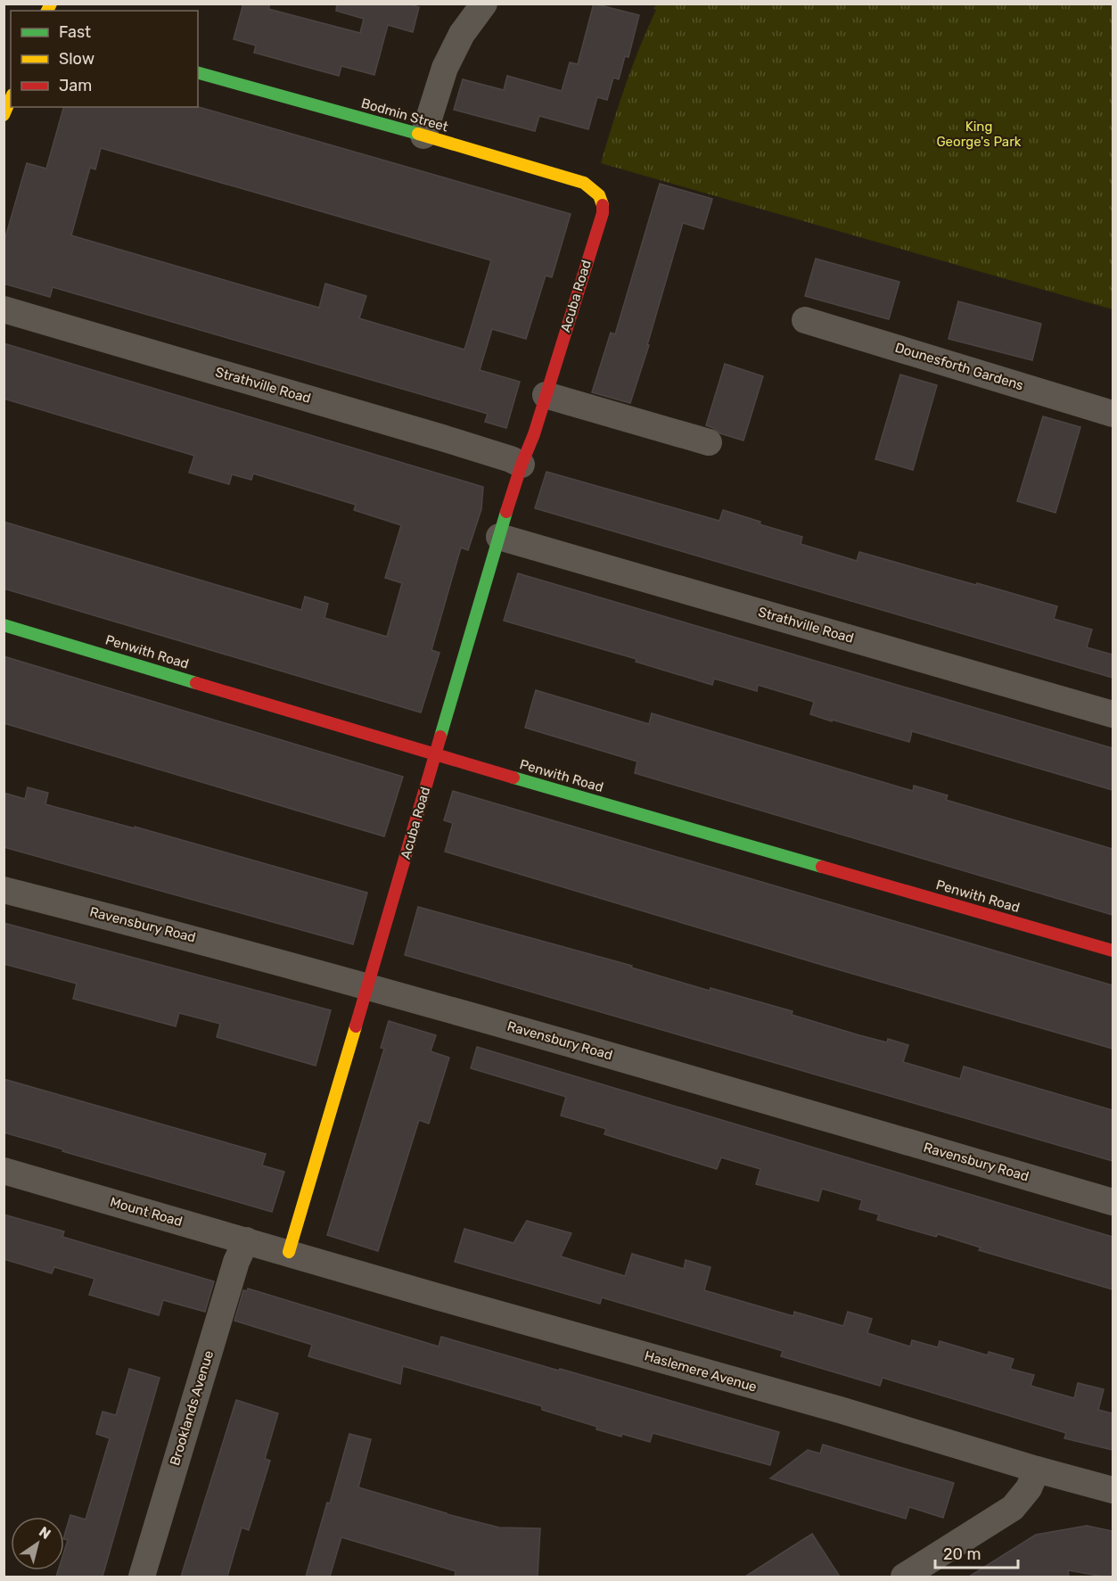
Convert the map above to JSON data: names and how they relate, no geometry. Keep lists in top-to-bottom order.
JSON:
{
  "streets": {
    "street": [
      "Bodmin Street",
      "Acuba Road",
      "Dounesforth Gardens",
      "Strathville Road",
      "Penwith Road",
      "Ravensbury Road",
      "Mount Road",
      "Haslemere Avenue",
      "Brooklands Avenue"
    ]
  },
  "crossings": [
    ["Bodmin Street", "Acuba Road"],
    ["Acuba Road", "Strathville Road"],
    ["Acuba Road", "Penwith Road"],
    ["Acuba Road", "Ravensbury Road"],
    ["Acuba Road", "Mount Road"],
    ["Acuba Road", "Haslemere Avenue"],
    ["Mount Road", "Haslemere Avenue"],
    ["Mount Road", "Brooklands Avenue"]
  ],
  "parks": ["King George's Park"],
  "legend": ["Fast", "Slow", "Jam"],
  "scale_bar": "20 m",
  "north": "top right"
}
